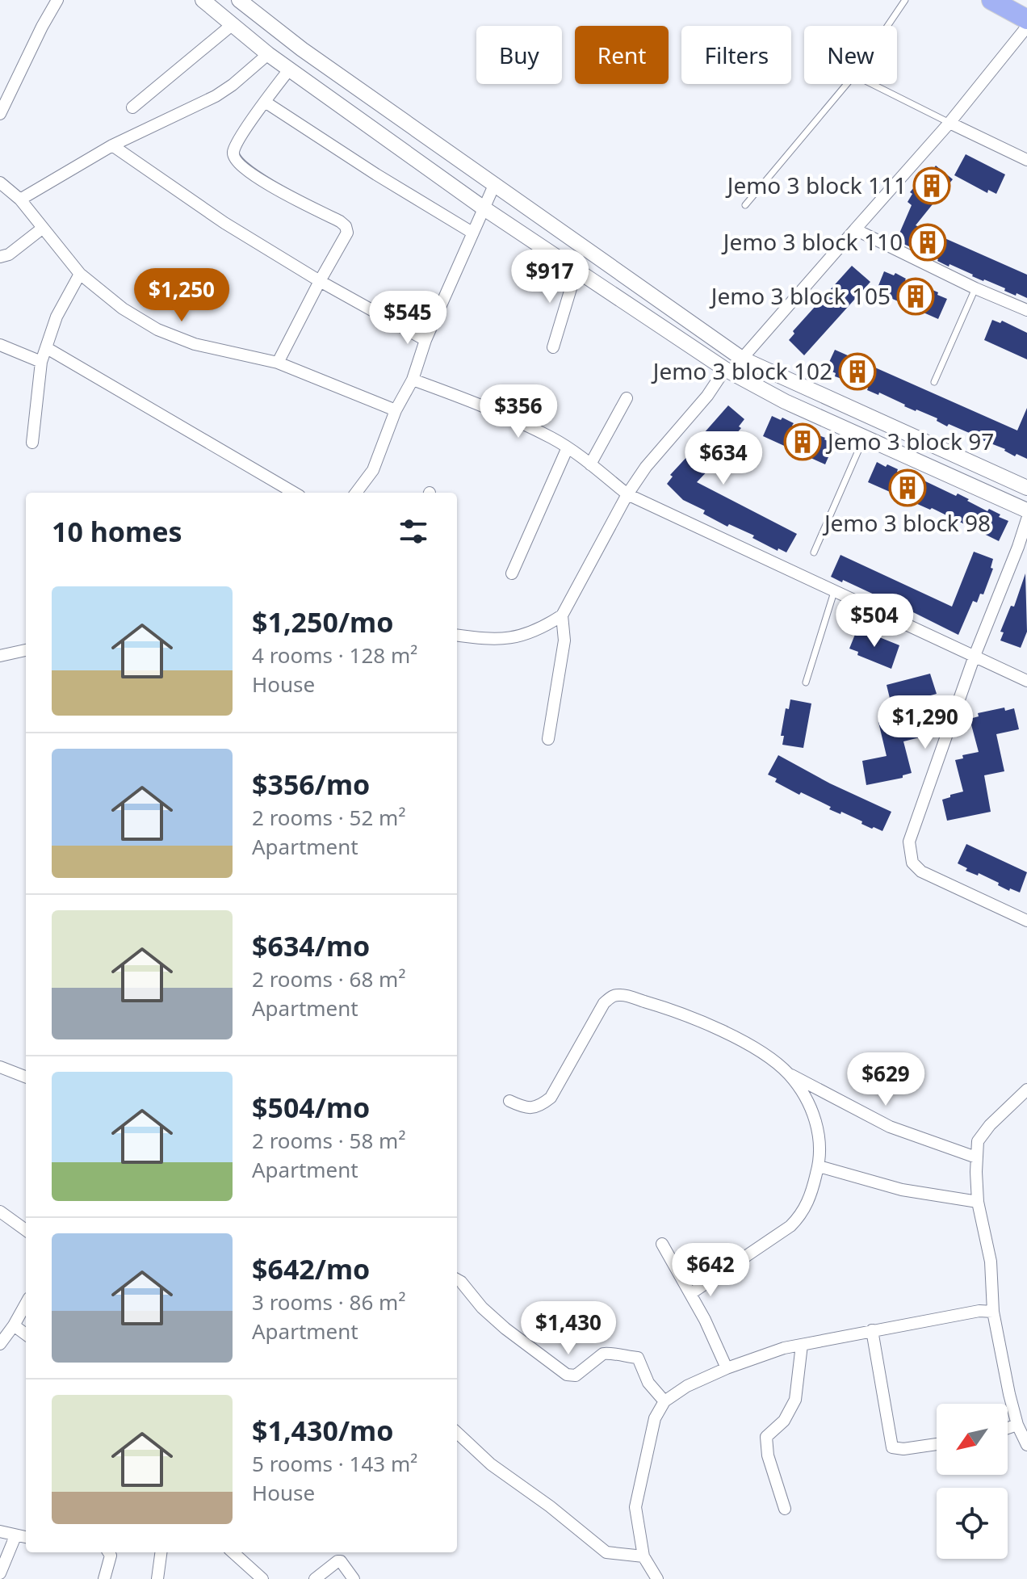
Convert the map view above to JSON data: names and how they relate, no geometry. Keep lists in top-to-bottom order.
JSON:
{
  "places": {
    "building": [
      "Jemo 3 block 111",
      "Jemo 3 block 110",
      "Jemo 3 block 105",
      "Jemo 3 block 102",
      "Jemo 3 block 97",
      "Jemo 3 block 98"
    ]
  },
  "north": "bottom left",
  "page": {
    "chip": [
      "Buy",
      "Rent",
      "Filters",
      "New"
    ],
    "price": [
      "$917",
      "$1,250",
      "$545",
      "$356",
      "$634",
      "$504",
      "$1,290",
      "$629",
      "$642",
      "$1,430"
    ],
    "heading": "10 homes",
    "list": [
      {
        "name": "$1,250/mo",
        "note": "4 rooms · 128 m² · House"
      },
      {
        "name": "$356/mo",
        "note": "2 rooms · 52 m² · Apartment"
      },
      {
        "name": "$634/mo",
        "note": "2 rooms · 68 m² · Apartment"
      },
      {
        "name": "$504/mo",
        "note": "2 rooms · 58 m² · Apartment"
      },
      {
        "name": "$642/mo",
        "note": "3 rooms · 86 m² · Apartment"
      },
      {
        "name": "$1,430/mo",
        "note": "5 rooms · 143 m² · House"
      }
    ]
  }
}
